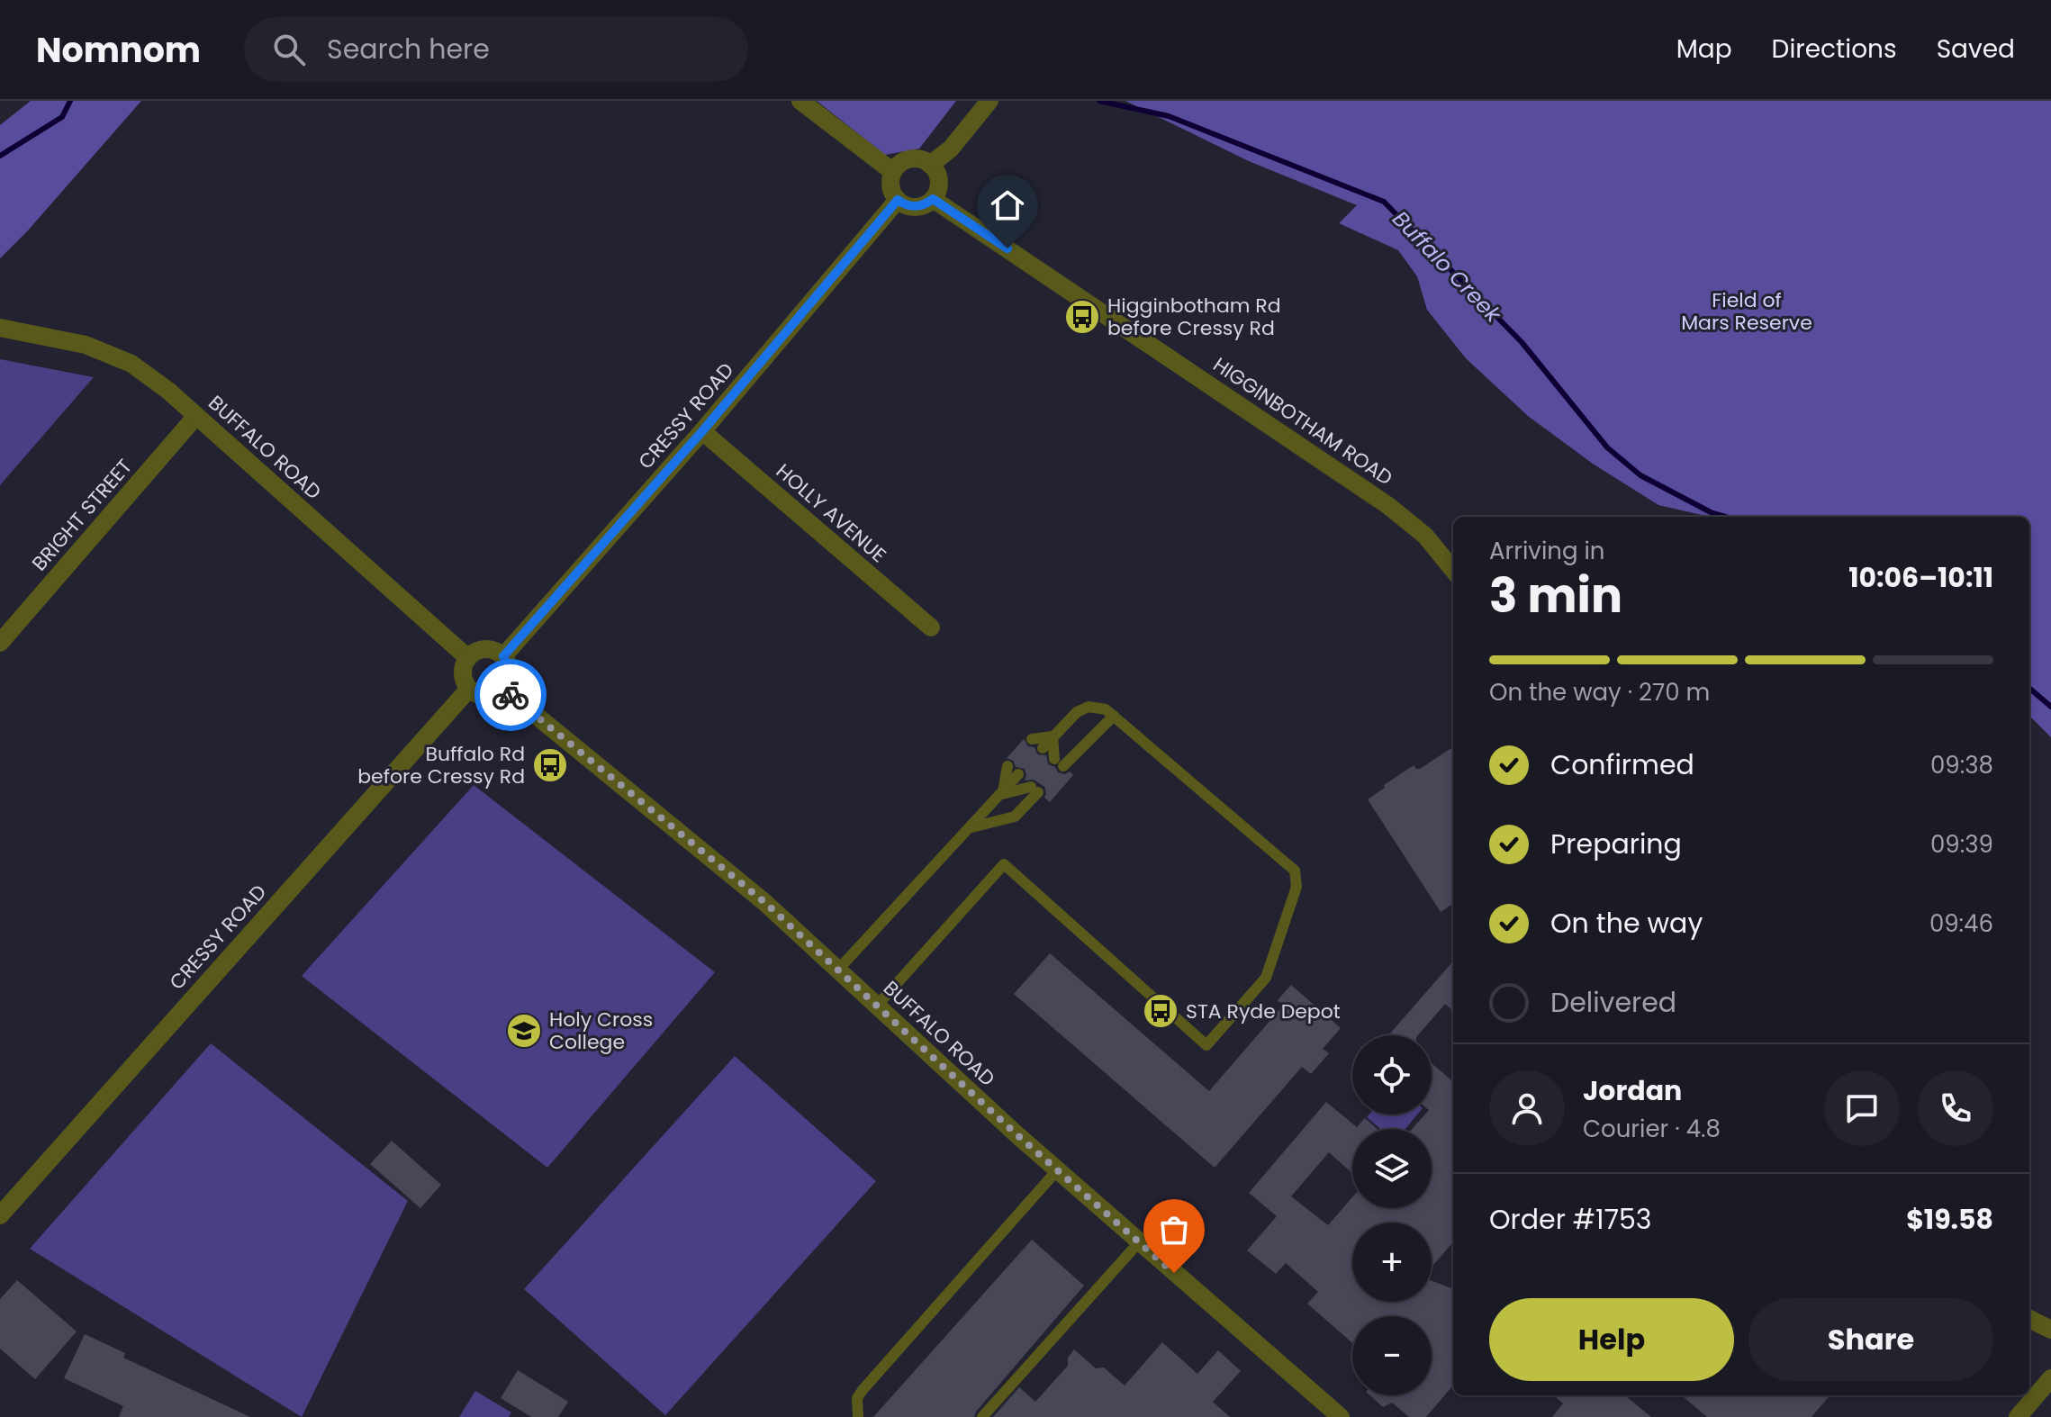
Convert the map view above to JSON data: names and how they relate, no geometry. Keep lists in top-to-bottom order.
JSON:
{
  "streets": {
    "street": [
      "CRESSY ROAD",
      "HIGGINBOTHAM ROAD",
      "BUFFALO ROAD",
      "HOLLY AVENUE",
      "BRIGHT STREET"
    ]
  },
  "crossings": [
    ["CRESSY ROAD", "HIGGINBOTHAM ROAD"],
    ["CRESSY ROAD", "BUFFALO ROAD"],
    ["CRESSY ROAD", "HOLLY AVENUE"],
    ["BUFFALO ROAD", "BRIGHT STREET"]
  ],
  "water": ["Buffalo Creek"],
  "parks": ["Field of Mars Reserve"],
  "places": {
    "bus stop": ["Higginbotham Rd before Cressy Rd", "Buffalo Rd before Cressy Rd", "STA Ryde Depot"],
    "school or university": ["Holy Cross College"]
  },
  "page": {
    "header": "Nomnom",
    "search": "Search here",
    "nav": ["Map", "Directions", "Saved"],
    "heading": ["3 min", "Arriving in", "10:06–10:11"],
    "panel": [
      "Jordan",
      "Courier · 4.8",
      "Order #1753",
      "$19.58"
    ],
    "bar": "On the way · 270 m",
    "list": [
      ["Confirmed", "09:38"],
      ["Preparing", "09:39"],
      ["On the way", "09:46"],
      "Delivered"
    ],
    "map_buttons": ["+", "−"],
    "buttons": ["Help", "Share"]
  }
}
